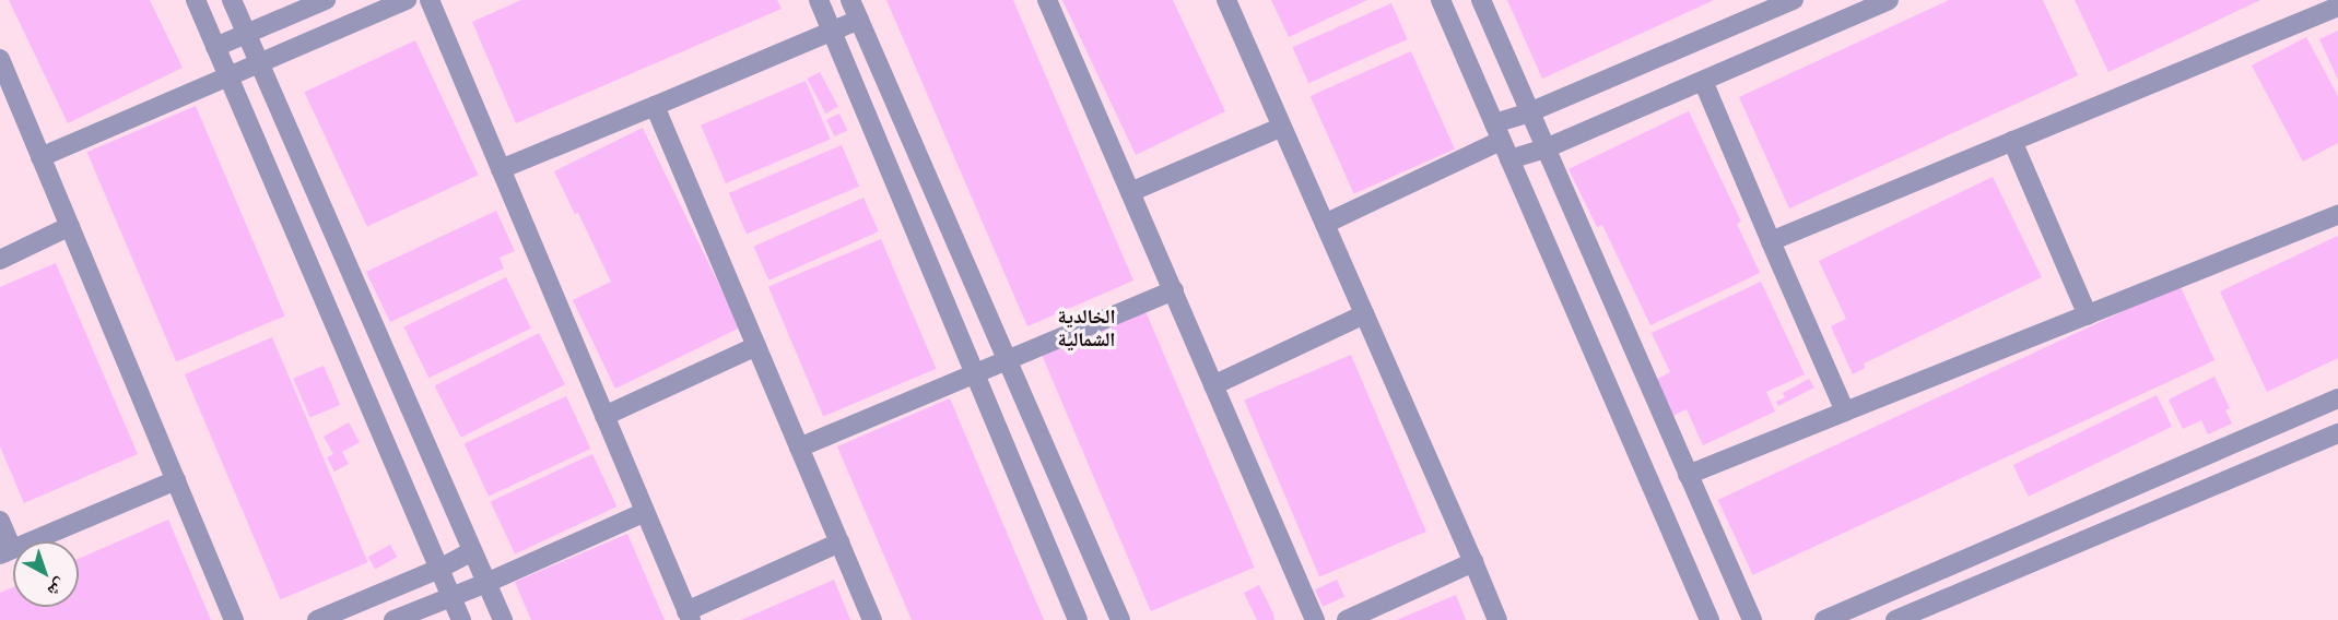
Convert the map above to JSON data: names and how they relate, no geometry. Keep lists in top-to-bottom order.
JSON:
{
  "districts": ["الخالدية الشمالية"],
  "north": "bottom right"
}
